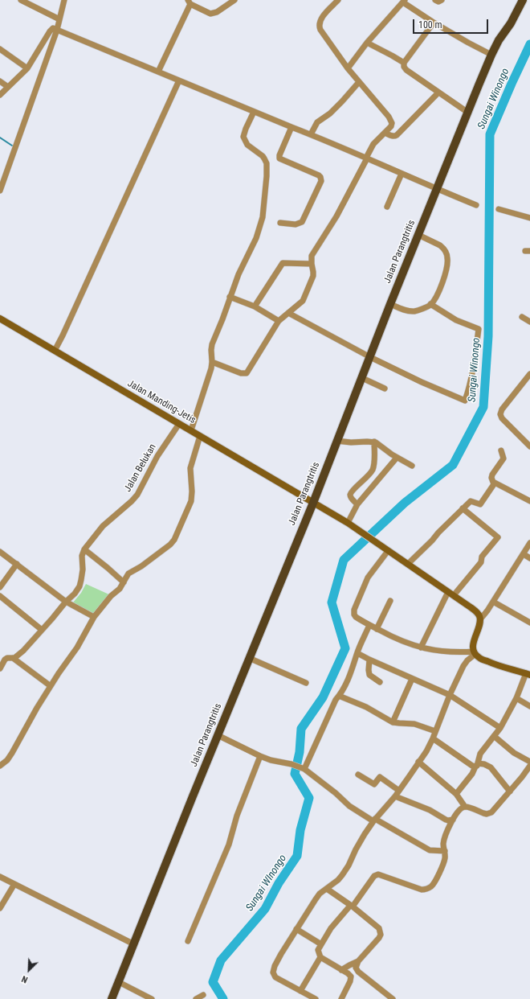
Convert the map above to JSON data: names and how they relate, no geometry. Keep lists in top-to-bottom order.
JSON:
{
  "streets": {
    "main road": ["Jalan Parangtritis", "Jalan Manding-Jetis"],
    "street": ["Jalan Belukan"]
  },
  "crossings": [
    ["Jalan Parangtritis", "Jalan Manding-Jetis"],
    ["Jalan Manding-Jetis", "Jalan Belukan"]
  ],
  "water": ["Sungai Winongo", "Sungai WInongo"],
  "scale_bar": "100 m",
  "north": "bottom left"
}
